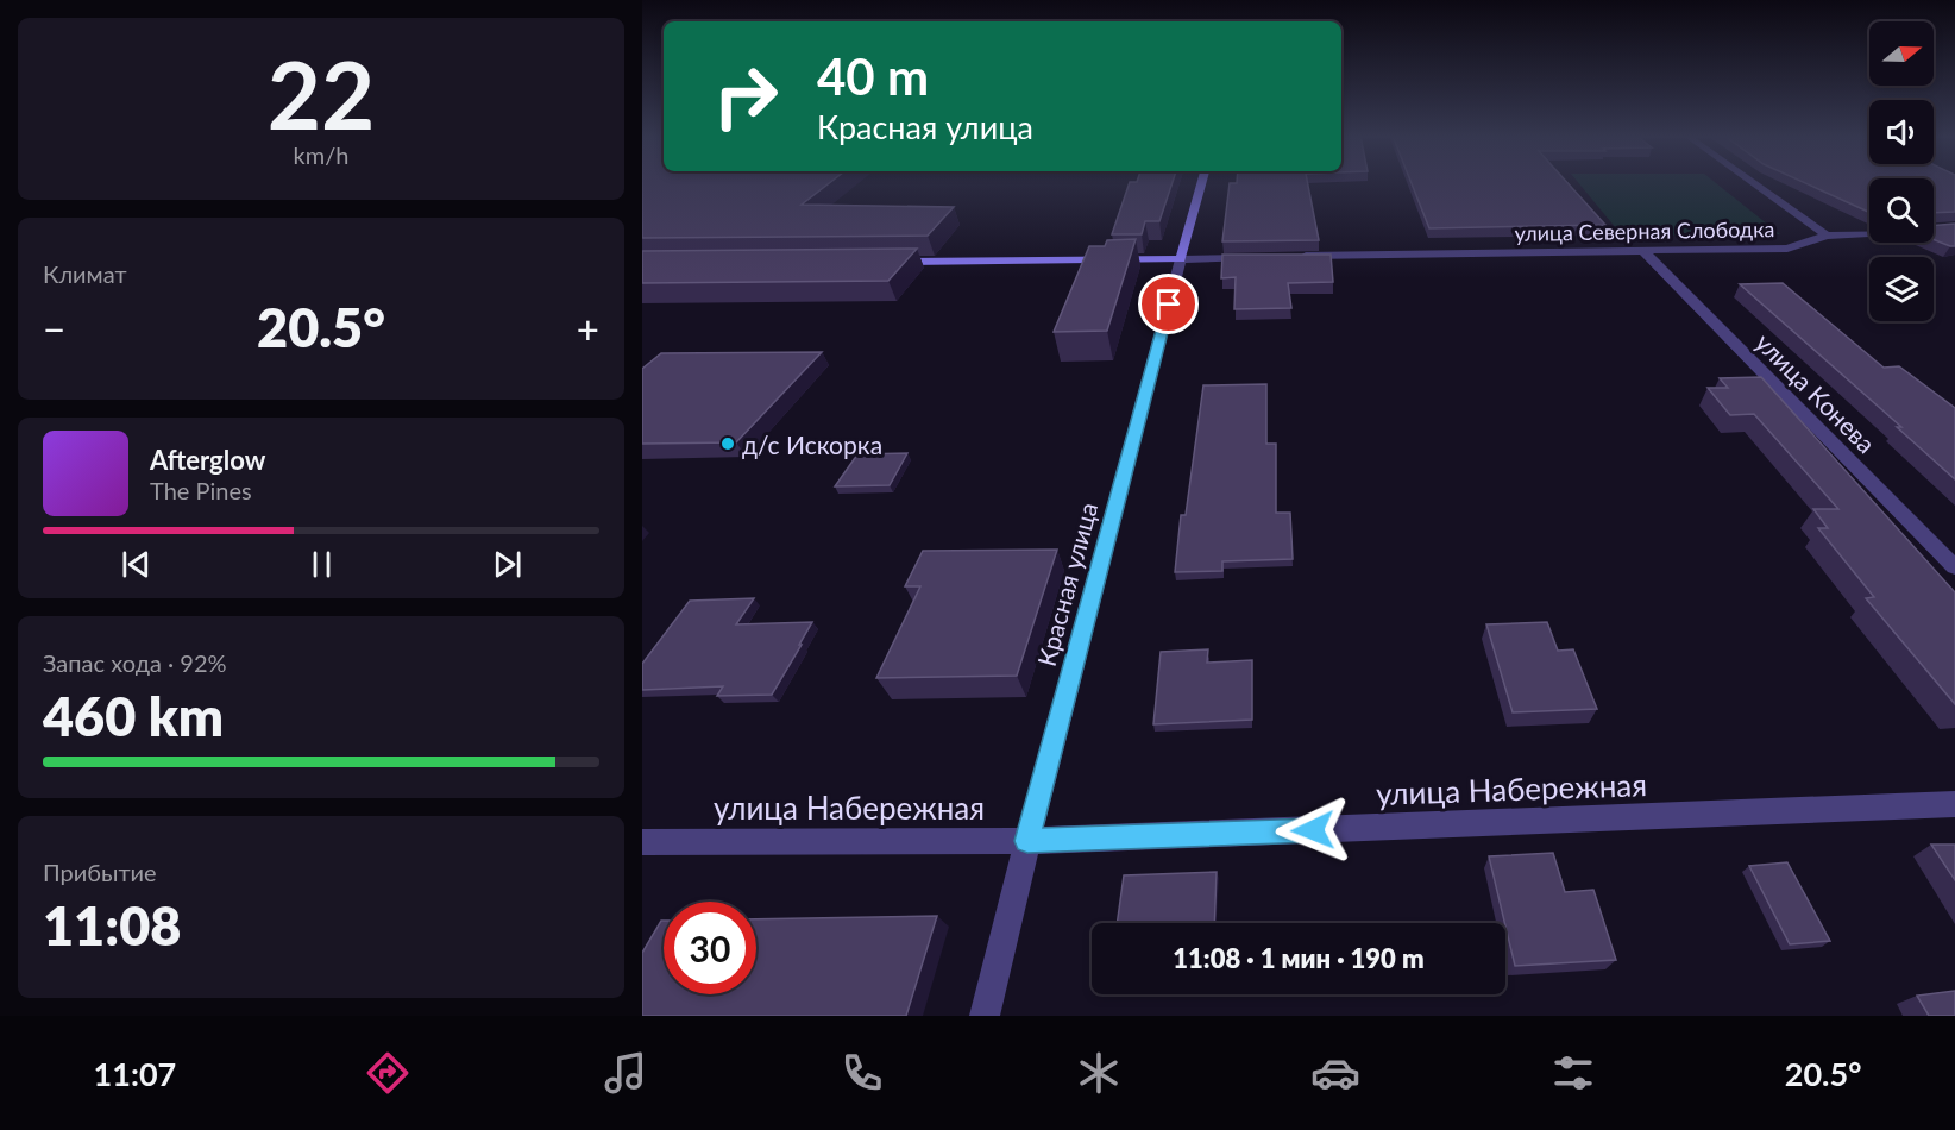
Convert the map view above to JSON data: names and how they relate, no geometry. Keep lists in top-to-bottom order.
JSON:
{
  "streets": {
    "main road": ["Красная улица"],
    "street": ["улица Северная Слободка", "улица Конева", "улица Набережная"]
  },
  "crossings": [
    ["улица Северная Слободка", "улица Конева"],
    ["Красная улица", "улица Набережная"]
  ],
  "places": ["д/с Искорка"],
  "north": "right",
  "page": {
    "tile": [
      ["22", "km/h"],
      "Климат",
      ["Запас хода · 92%", "460 km"],
      ["Прибытие", "11:08"]
    ],
    "turn": ["40 m", "Красная улица"],
    "heat": ["−", "20.5°", "+"],
    "song": ["Afterglow", "The Pines"],
    "limit": "30",
    "trip": "11:08 · 1 мин · 190 m",
    "tabs": ["11:07", "20.5°"]
  }
}
